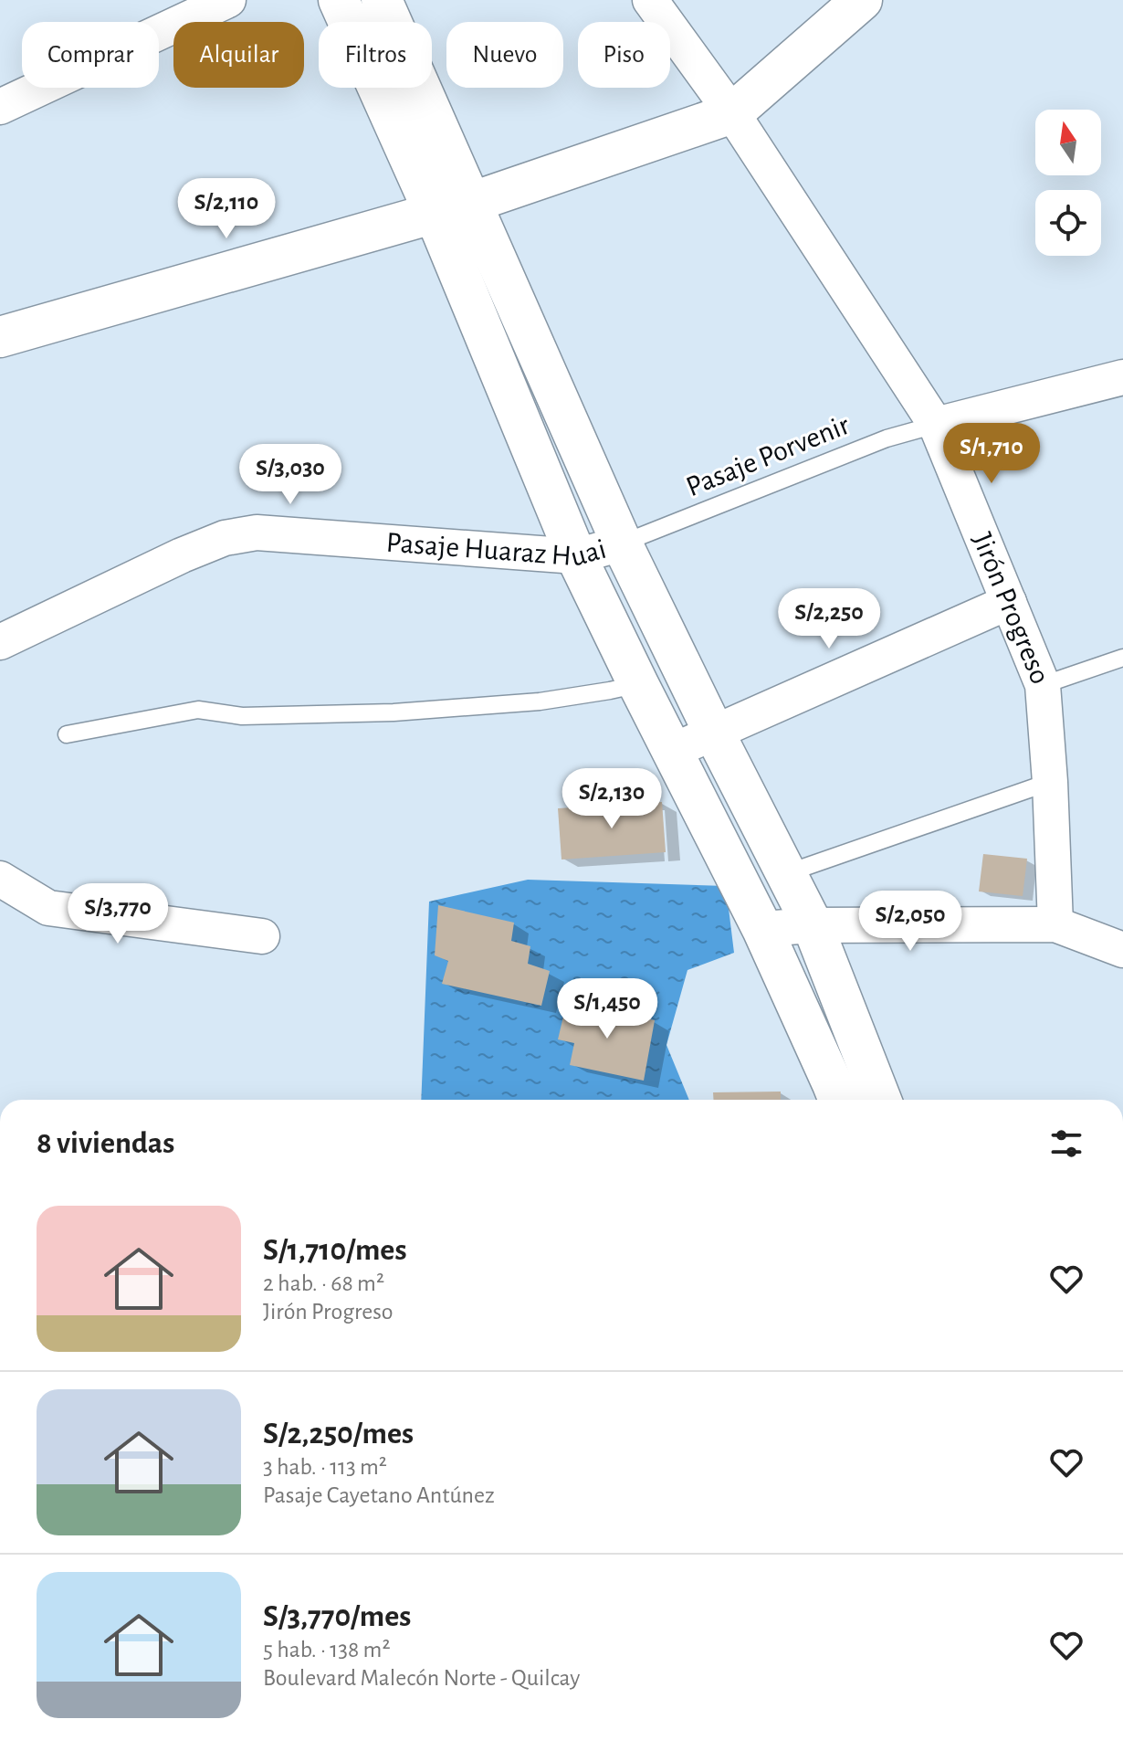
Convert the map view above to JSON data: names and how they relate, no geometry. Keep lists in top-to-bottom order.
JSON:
{
  "streets": {
    "street": ["Pasaje Huaraz Huai", "Jirón Progreso"],
    "lane": ["Pasaje Porvenir"]
  },
  "crossings": [
    ["Pasaje Porvenir", "Pasaje Huaraz Huai"],
    ["Pasaje Porvenir", "Jirón Progreso"]
  ],
  "north": "top",
  "page": {
    "chip": [
      "Comprar",
      "Alquilar",
      "Filtros",
      "Nuevo",
      "Piso"
    ],
    "price": [
      "S/2,110",
      "S/1,710",
      "S/3,030",
      "S/2,250",
      "S/2,130",
      "S/3,770",
      "S/2,050",
      "S/1,450"
    ],
    "heading": "8 viviendas",
    "list": [
      {
        "name": "S/1,710/mes",
        "note": "2 hab. · 68 m² · Jirón Progreso"
      },
      {
        "name": "S/2,250/mes",
        "note": "3 hab. · 113 m² · Pasaje Cayetano Antúnez"
      },
      {
        "name": "S/3,770/mes",
        "note": "5 hab. · 138 m² · Boulevard Malecón Norte - Quilcay"
      }
    ]
  }
}
